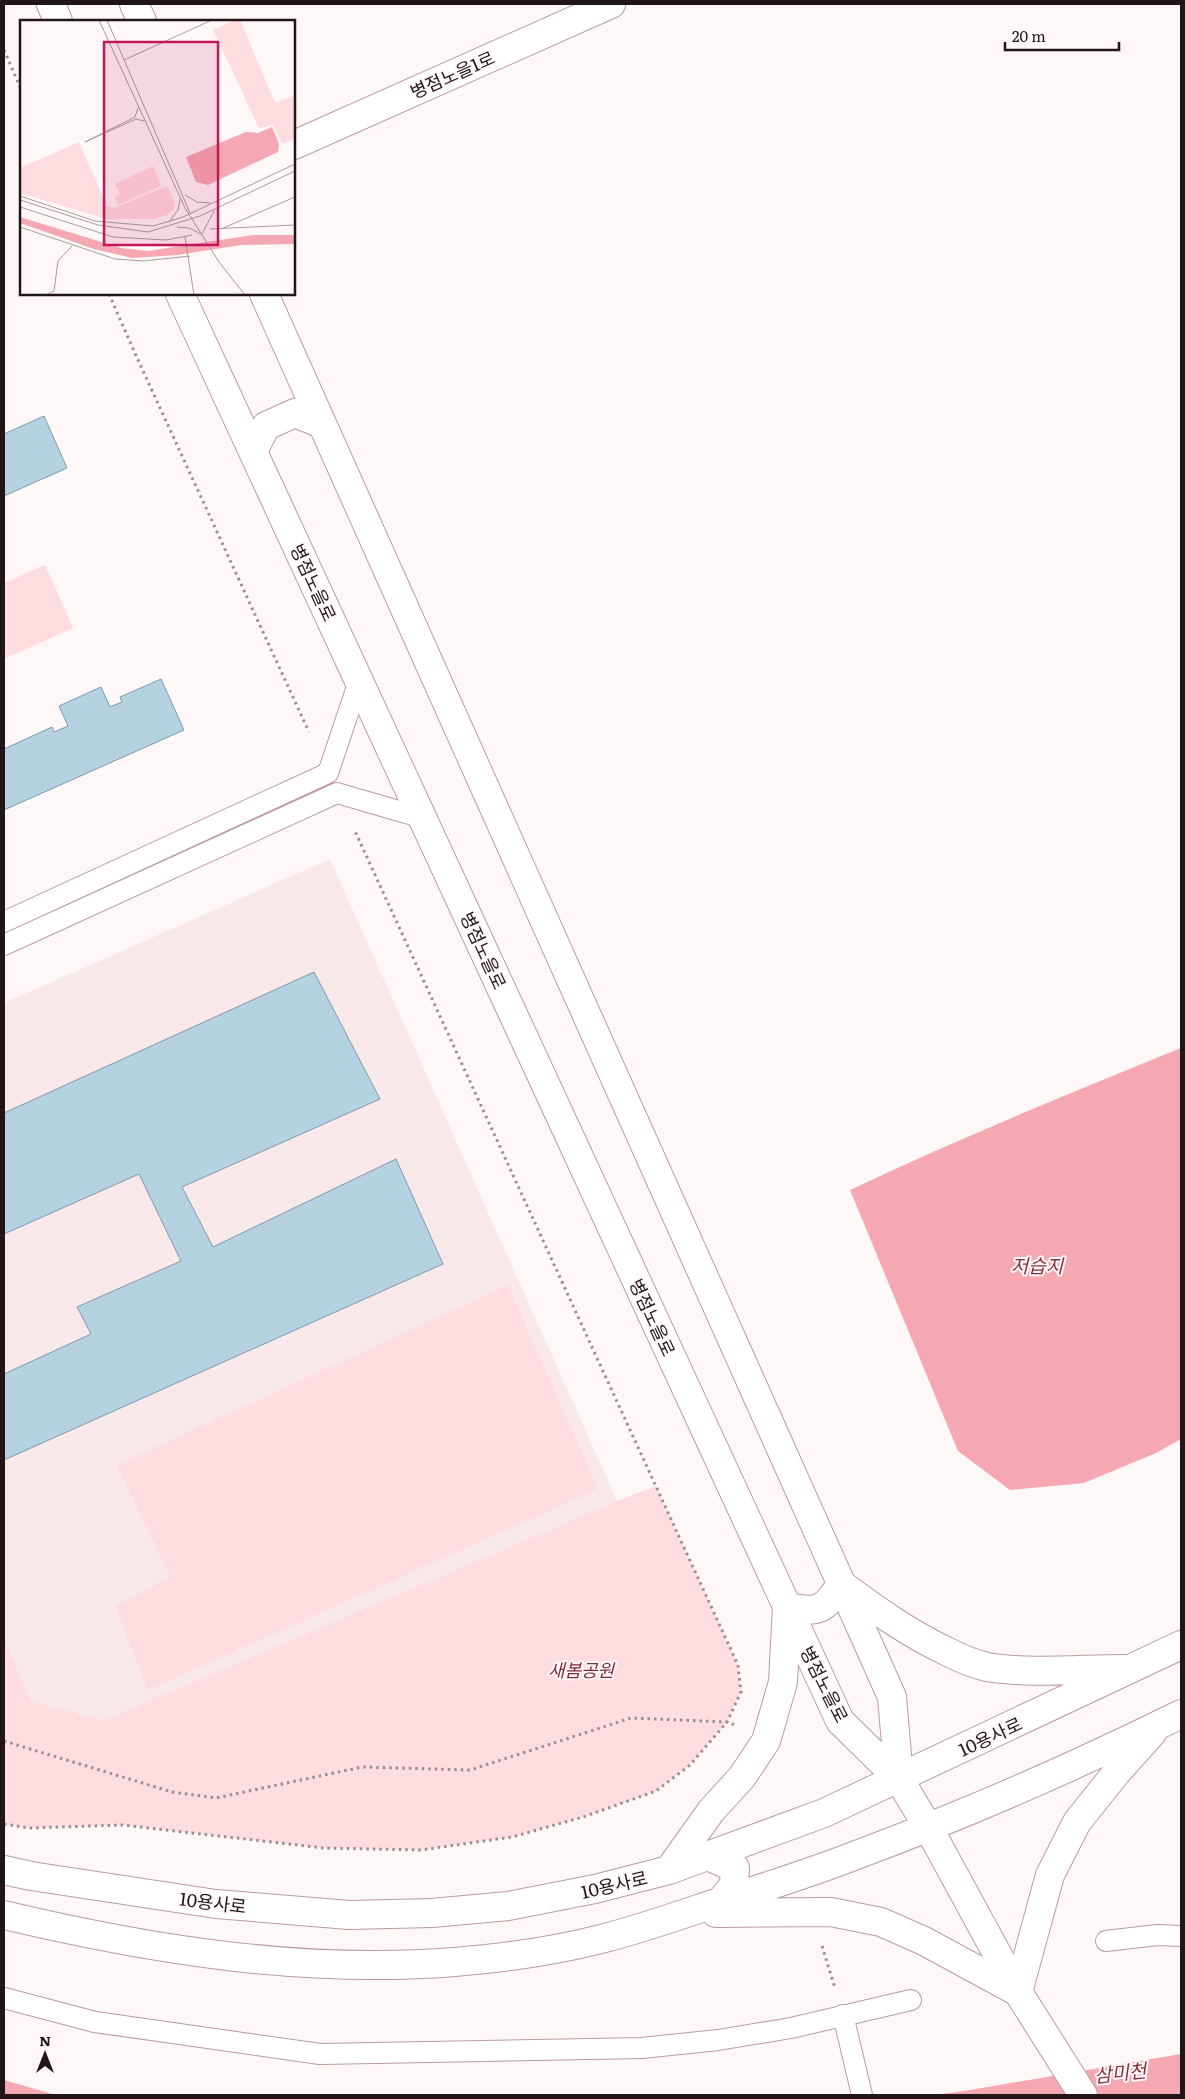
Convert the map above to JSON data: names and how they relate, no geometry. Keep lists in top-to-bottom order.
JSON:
{
  "streets": {
    "street": ["병점노을1로", "병점노을로", "10용사로"]
  },
  "crossings": [
    ["병점노을로", "10용사로"]
  ],
  "water": ["저습지", "삼미천"],
  "parks": ["새봄공원"],
  "scale_bar": "20 m",
  "north": "top"
}
